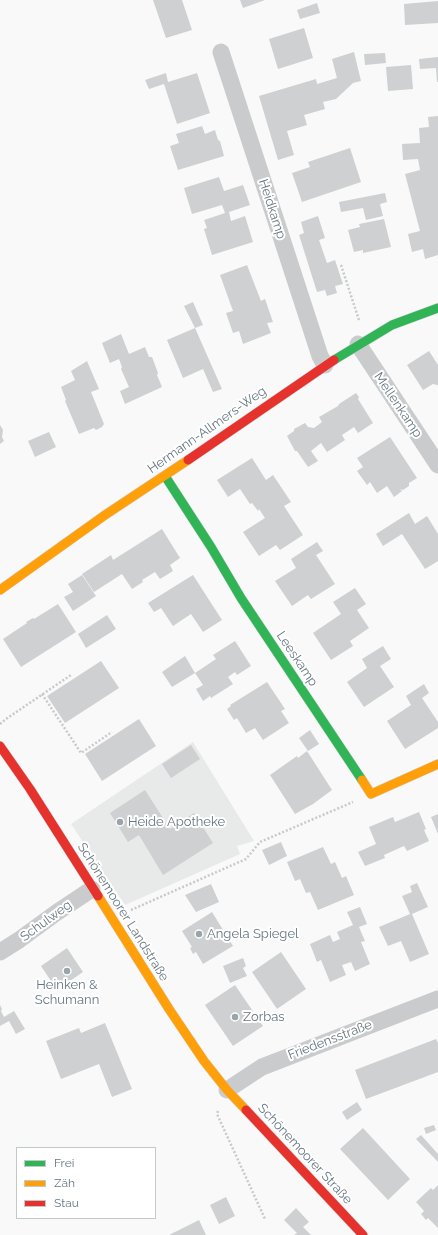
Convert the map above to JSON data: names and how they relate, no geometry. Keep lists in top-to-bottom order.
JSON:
{
  "streets": {
    "street": [
      "Heidkamp",
      "Mellenkamp",
      "Hermann-Allmers-Weg",
      "Leeskamp",
      "Schönemoorer Landstraße",
      "Schulweg",
      "Friedensstraße",
      "Schönemoorer Straße"
    ]
  },
  "crossings": [
    ["Heidkamp", "Hermann-Allmers-Weg"],
    ["Mellenkamp", "Hermann-Allmers-Weg"],
    ["Hermann-Allmers-Weg", "Leeskamp"],
    ["Schönemoorer Landstraße", "Schulweg"],
    ["Schönemoorer Landstraße", "Friedensstraße"],
    ["Schönemoorer Landstraße", "Schönemoorer Straße"],
    ["Friedensstraße", "Schönemoorer Straße"]
  ],
  "places": [
    "Heide Apotheke",
    "Angela Spiegel",
    "Heinken & Schumann",
    "Zorbas"
  ],
  "legend": ["Frei", "Zäh", "Stau"]
}
